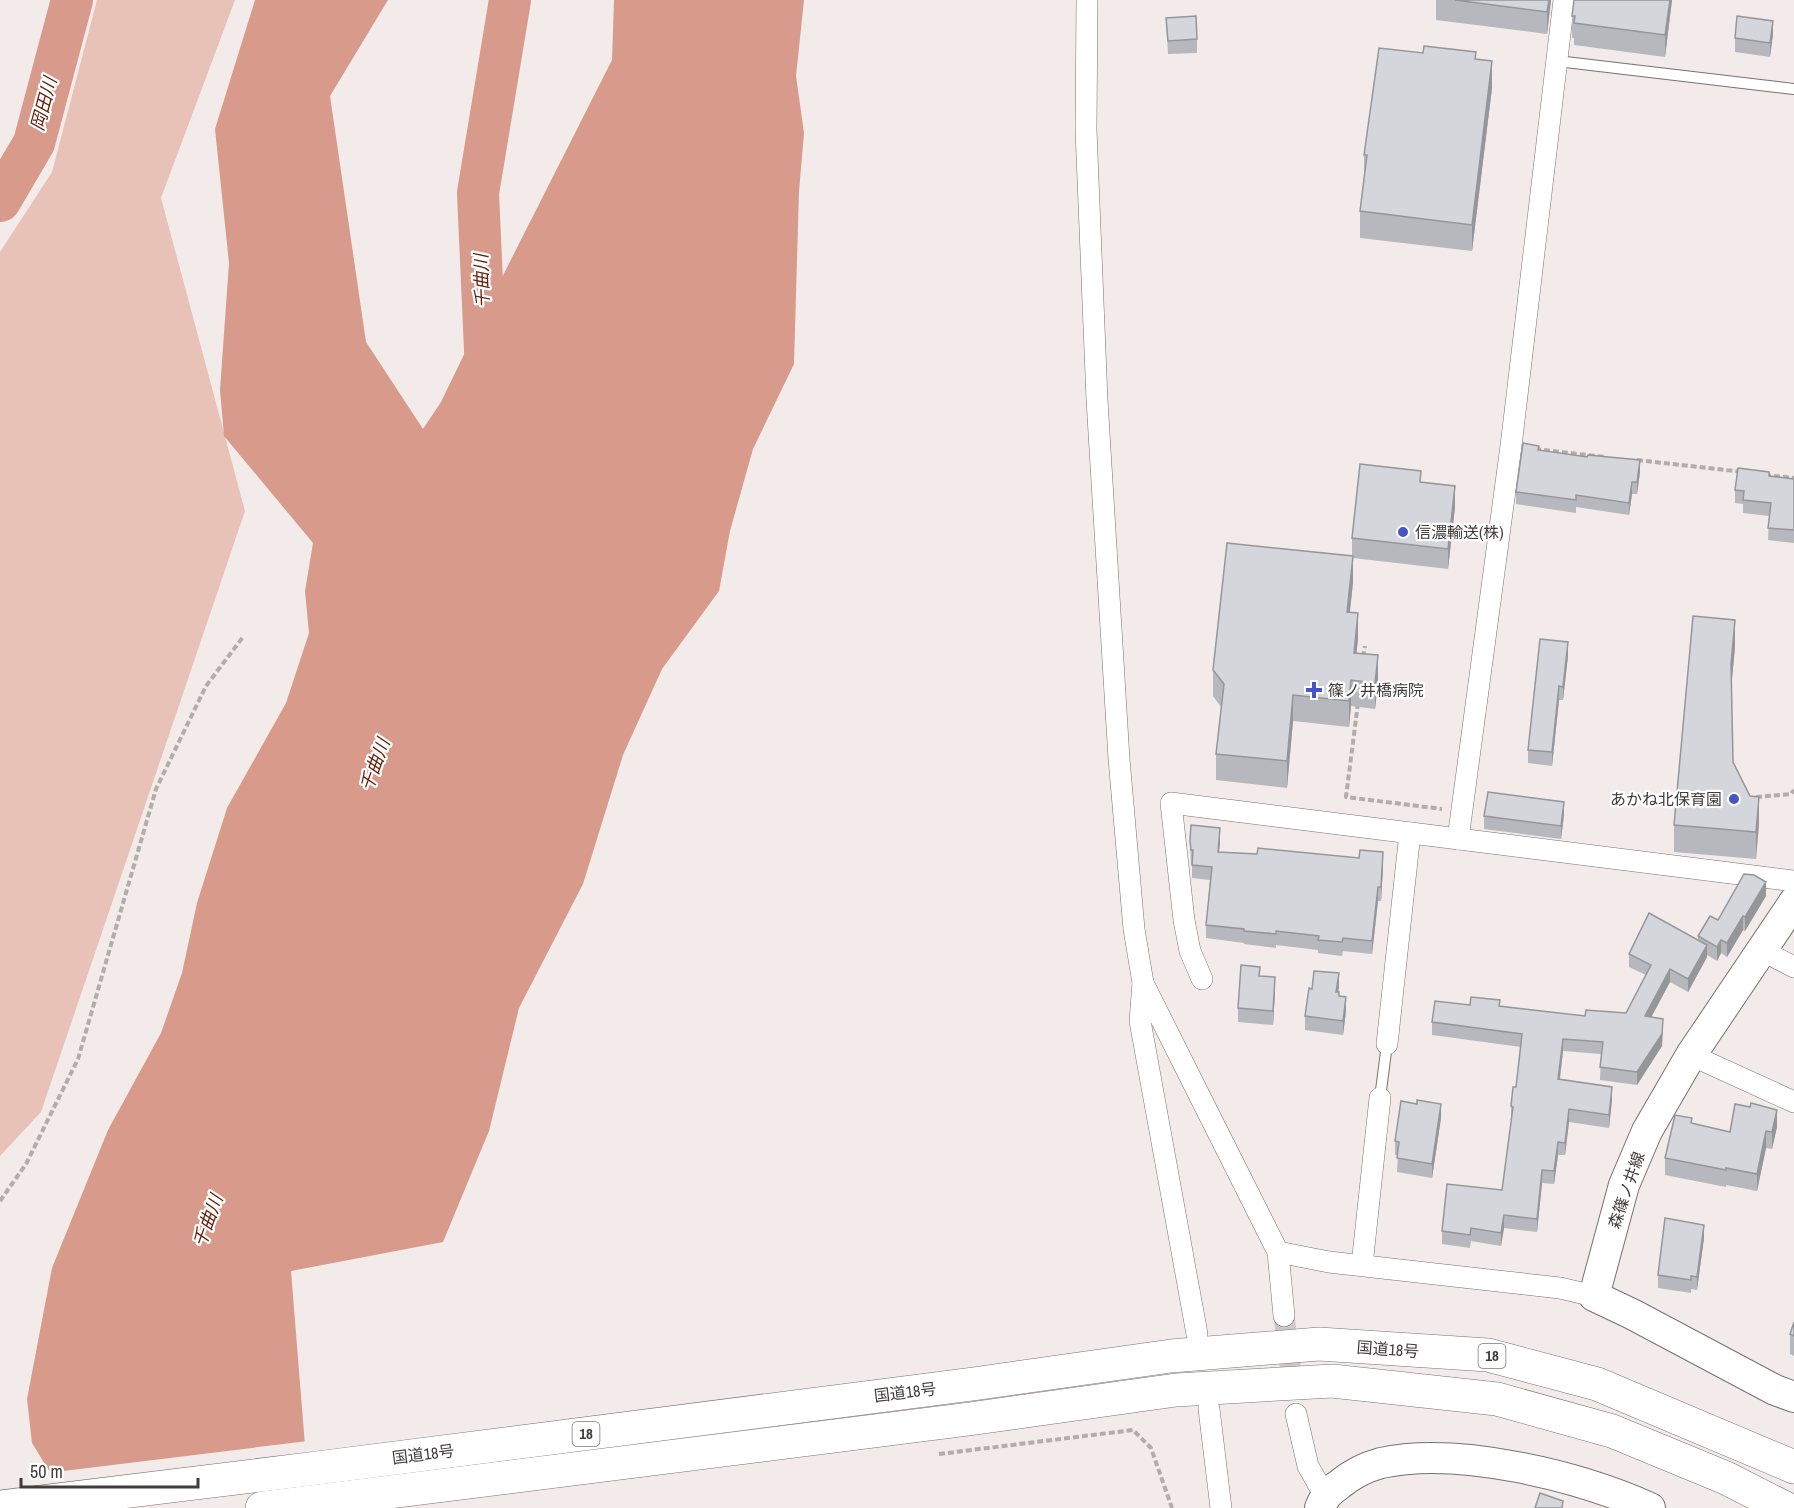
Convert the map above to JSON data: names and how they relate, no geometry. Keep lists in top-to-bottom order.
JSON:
{
  "streets": {
    "highway": ["国道18号", "18"],
    "main road": ["森篠ノ井線"]
  },
  "water": ["岡田川", "千曲川"],
  "places": {
    "other": ["信濃輸送(株)", "あかね北保育園"],
    "health": ["篠ノ井橋病院"]
  },
  "scale_bar": "50 m"
}
